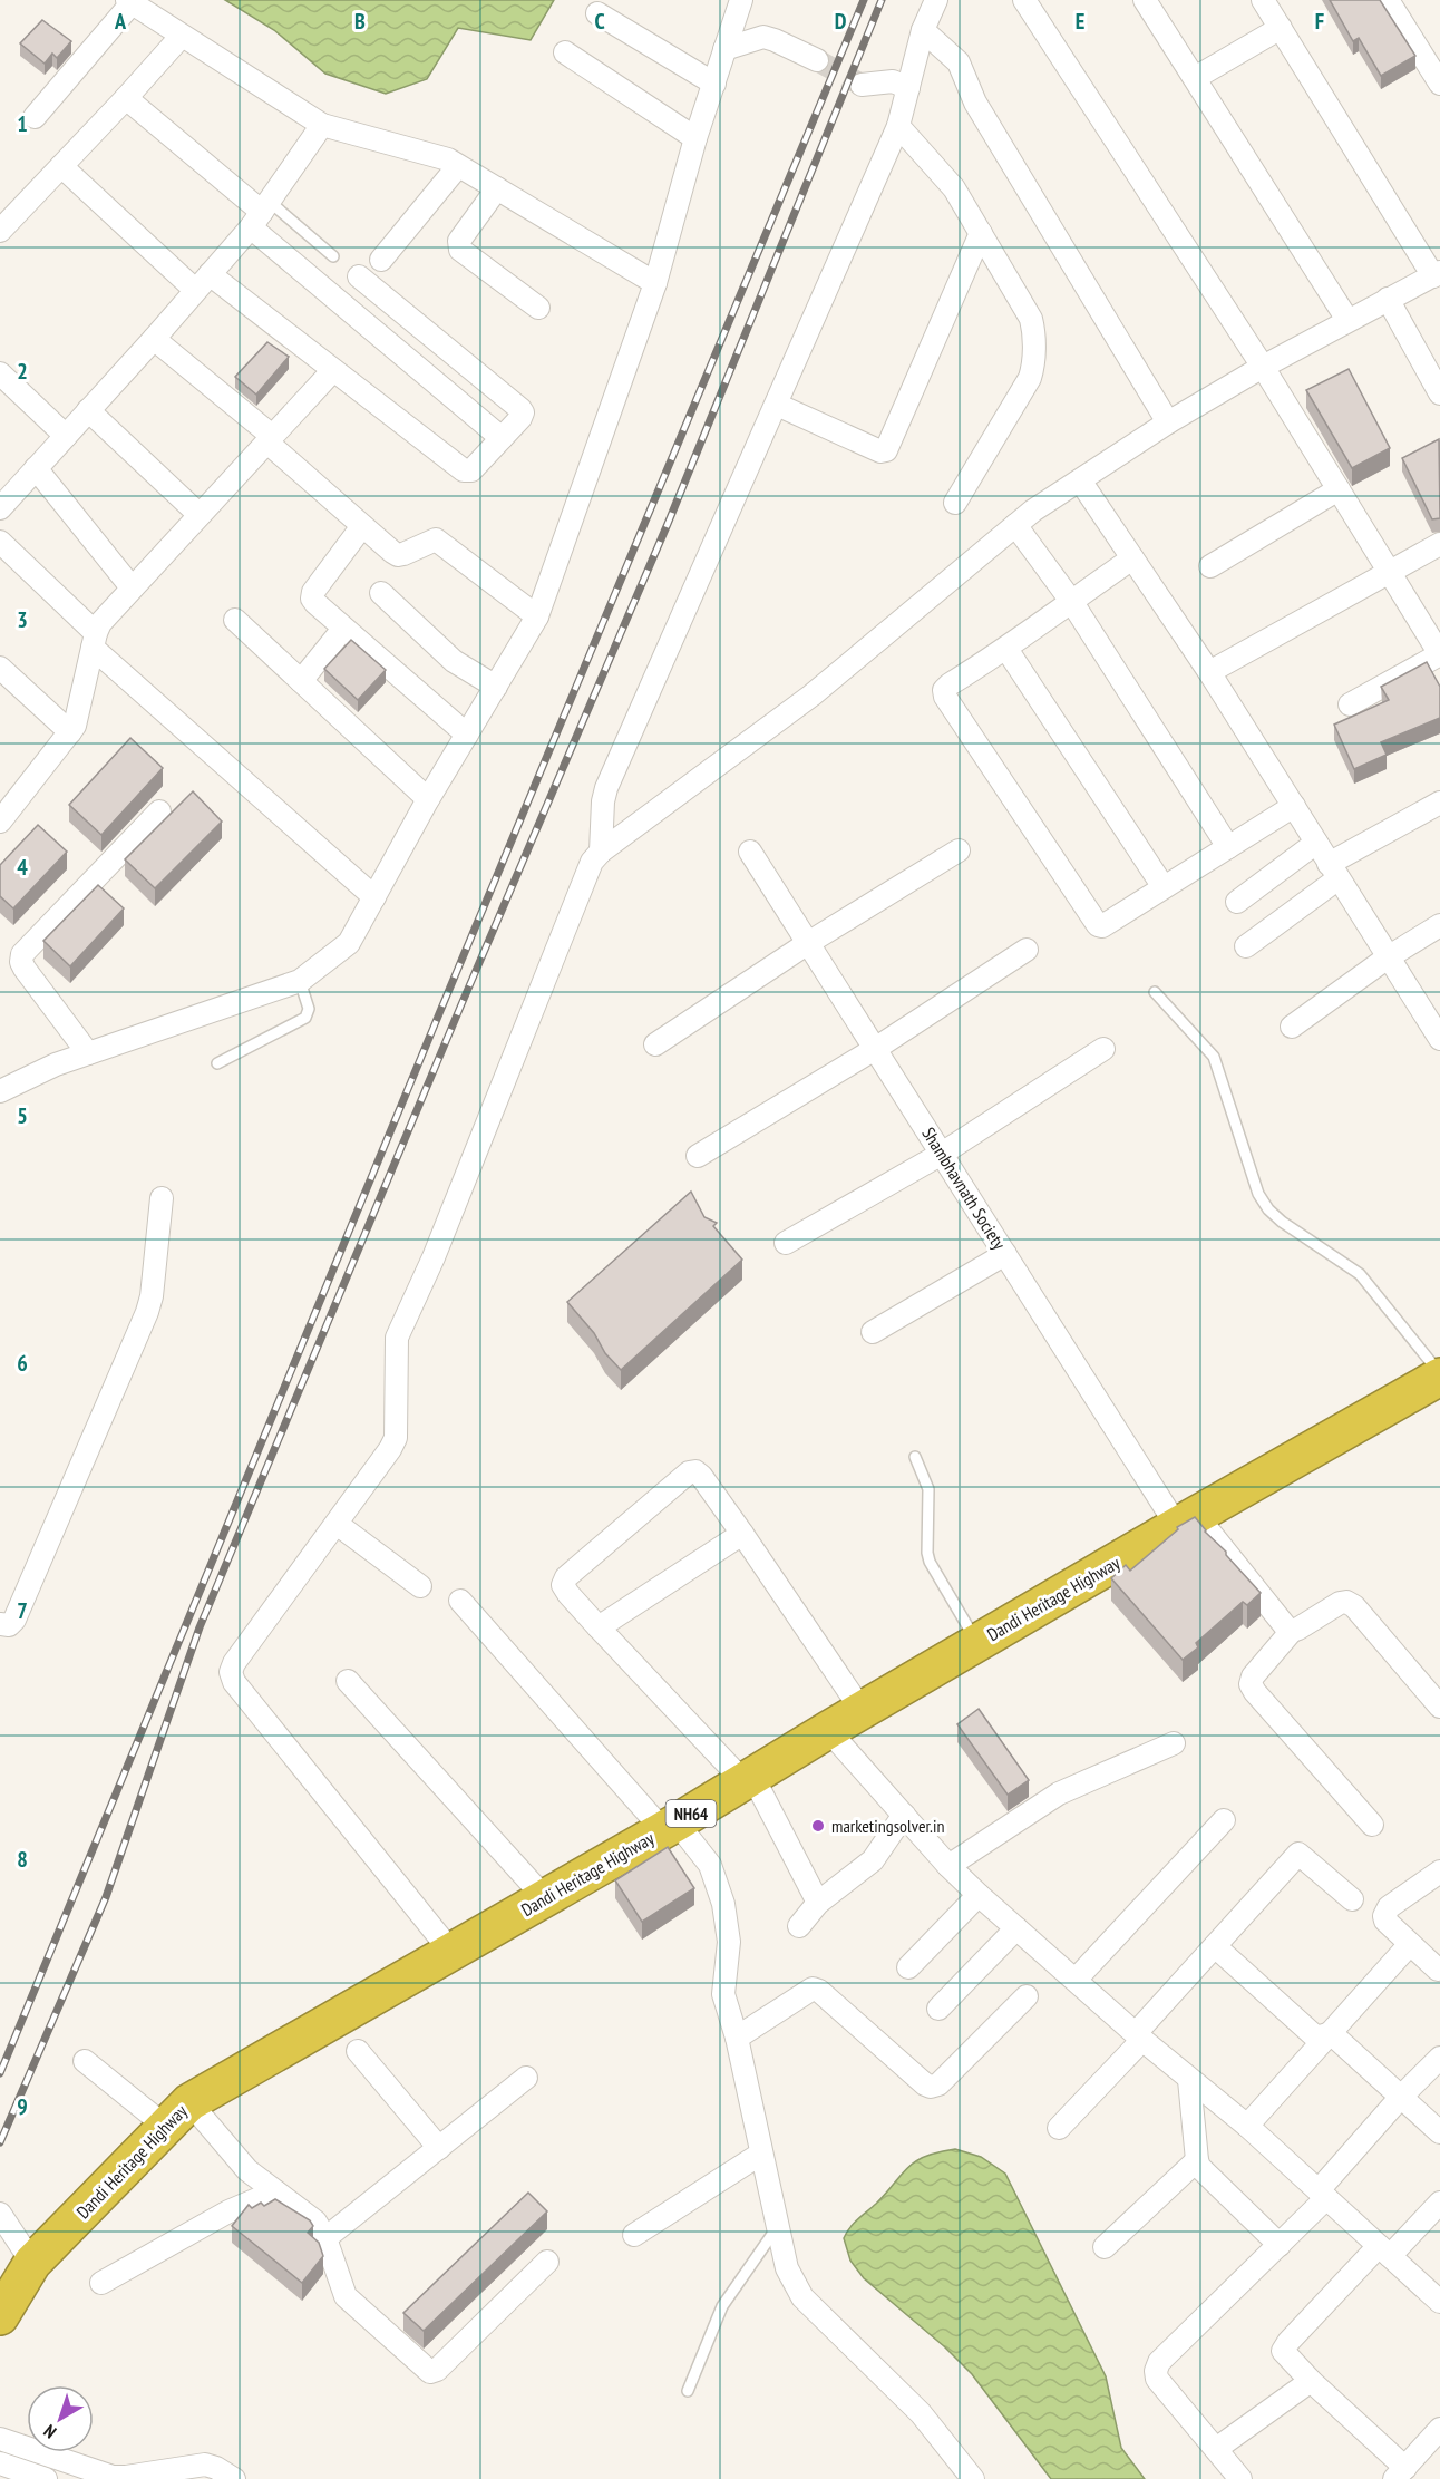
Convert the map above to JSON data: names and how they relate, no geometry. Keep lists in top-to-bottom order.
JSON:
{
  "streets": {
    "highway": ["Dandi Heritage Highway", "NH64"],
    "street": ["Shambhavnath Society"]
  },
  "crossings": [
    ["Shambhavnath Society", "Dandi Heritage Highway"]
  ],
  "places": ["marketingsolver.in"],
  "north": "bottom left",
  "grid": {
    "columns": [
      "A",
      "B",
      "C",
      "D",
      "E",
      "F"
    ],
    "rows": [
      "1",
      "2",
      "3",
      "4",
      "5",
      "6",
      "7",
      "8",
      "9"
    ]
  }
}
